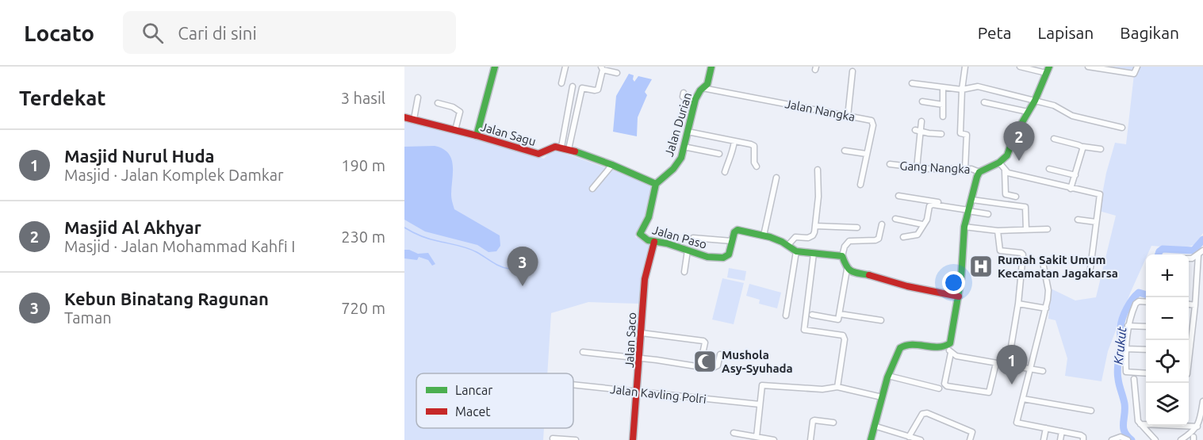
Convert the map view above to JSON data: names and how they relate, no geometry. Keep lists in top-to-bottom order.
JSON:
{
  "streets": {
    "main road": [
      "Jalan Durian",
      "Jalan Sagu",
      "Jalan Paso",
      "Jalan Saco"
    ],
    "street": ["Jalan Nangka", "Gang Nangka", "Jalan Kavling Polri"]
  },
  "crossings": [
    ["Jalan Nangka", "Jalan Durian"],
    ["Jalan Durian", "Jalan Sagu"],
    ["Jalan Durian", "Jalan Paso"],
    ["Jalan Sagu", "Jalan Paso"],
    ["Jalan Paso", "Jalan Saco"],
    ["Jalan Saco", "Jalan Kavling Polri"]
  ],
  "water": ["Krukut"],
  "places": {
    "hospital": ["Rumah Sakit Umum Kecamatan Jagakarsa"],
    "mosque": ["Mushola Asy-Syuhada"]
  },
  "legend": ["Lancar", "Macet"],
  "page": {
    "header": "Locato",
    "search": "Cari di sini",
    "nav": ["Peta", "Lapisan", "Bagikan"],
    "heading": ["Terdekat", "3 hasil"],
    "pins": ["2", "3", "1"],
    "list": [
      {
        "mark": "1",
        "name": "Masjid Nurul Huda",
        "note": "Masjid · Jalan Komplek Damkar",
        "value": "190 m"
      },
      {
        "mark": "2",
        "name": "Masjid Al Akhyar",
        "note": "Masjid · Jalan Mohammad Kahfi I",
        "value": "230 m"
      },
      {
        "mark": "3",
        "name": "Kebun Binatang Ragunan",
        "note": "Taman",
        "value": "720 m"
      }
    ],
    "map_buttons": ["+", "−"]
  }
}
